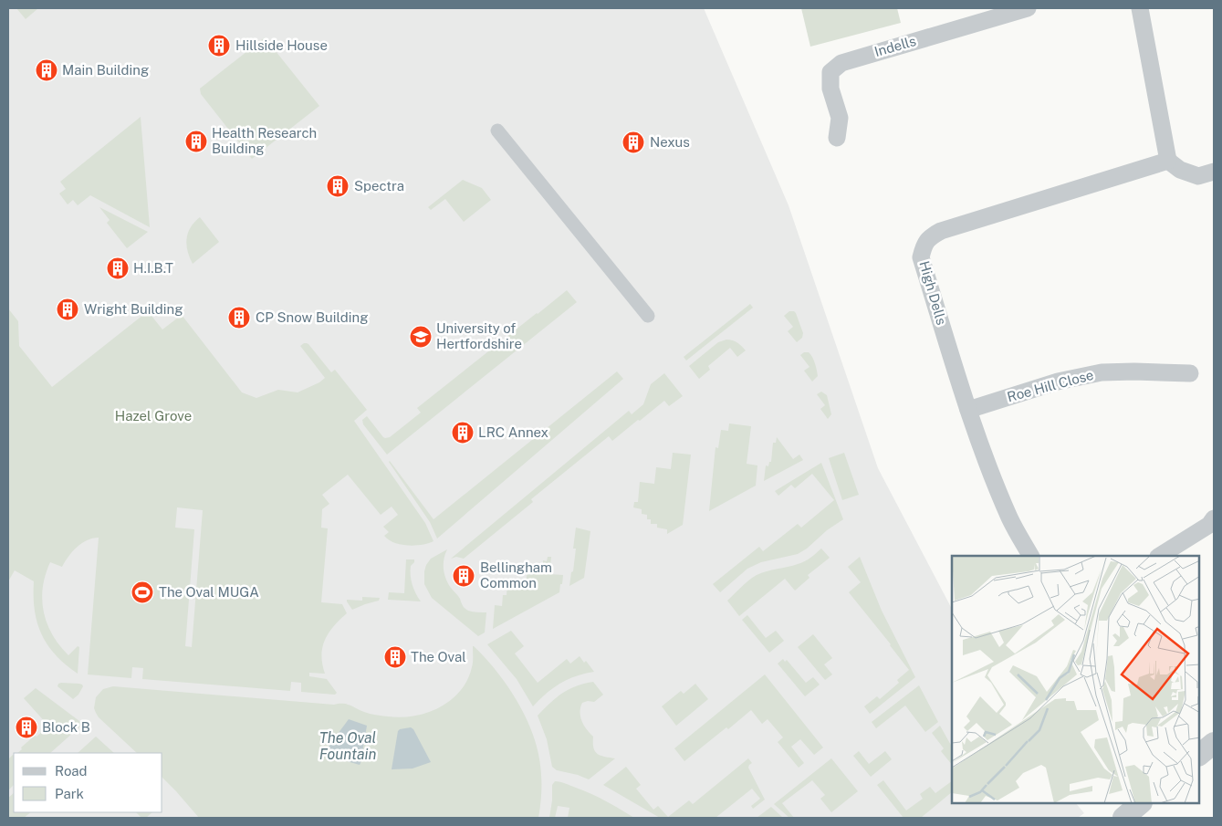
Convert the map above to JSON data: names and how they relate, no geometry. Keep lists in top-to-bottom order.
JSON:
{
  "streets": {
    "street": ["Indells", "High Dells", "Roe Hill Close"]
  },
  "crossings": [
    ["High Dells", "Roe Hill Close"]
  ],
  "water": ["The Oval Fountain"],
  "parks": ["Hazel Grove"],
  "places": {
    "building": [
      "Hillside House",
      "Main Building",
      "Health Research Building",
      "Nexus",
      "Spectra",
      "H.I.B.T",
      "Wright Building",
      "CP Snow Building",
      "LRC Annex",
      "Bellingham Common",
      "The Oval",
      "Block B"
    ],
    "school or university": ["University of Hertfordshire"],
    "sports": ["The Oval MUGA"]
  },
  "legend": ["Road", "Park"]
}
